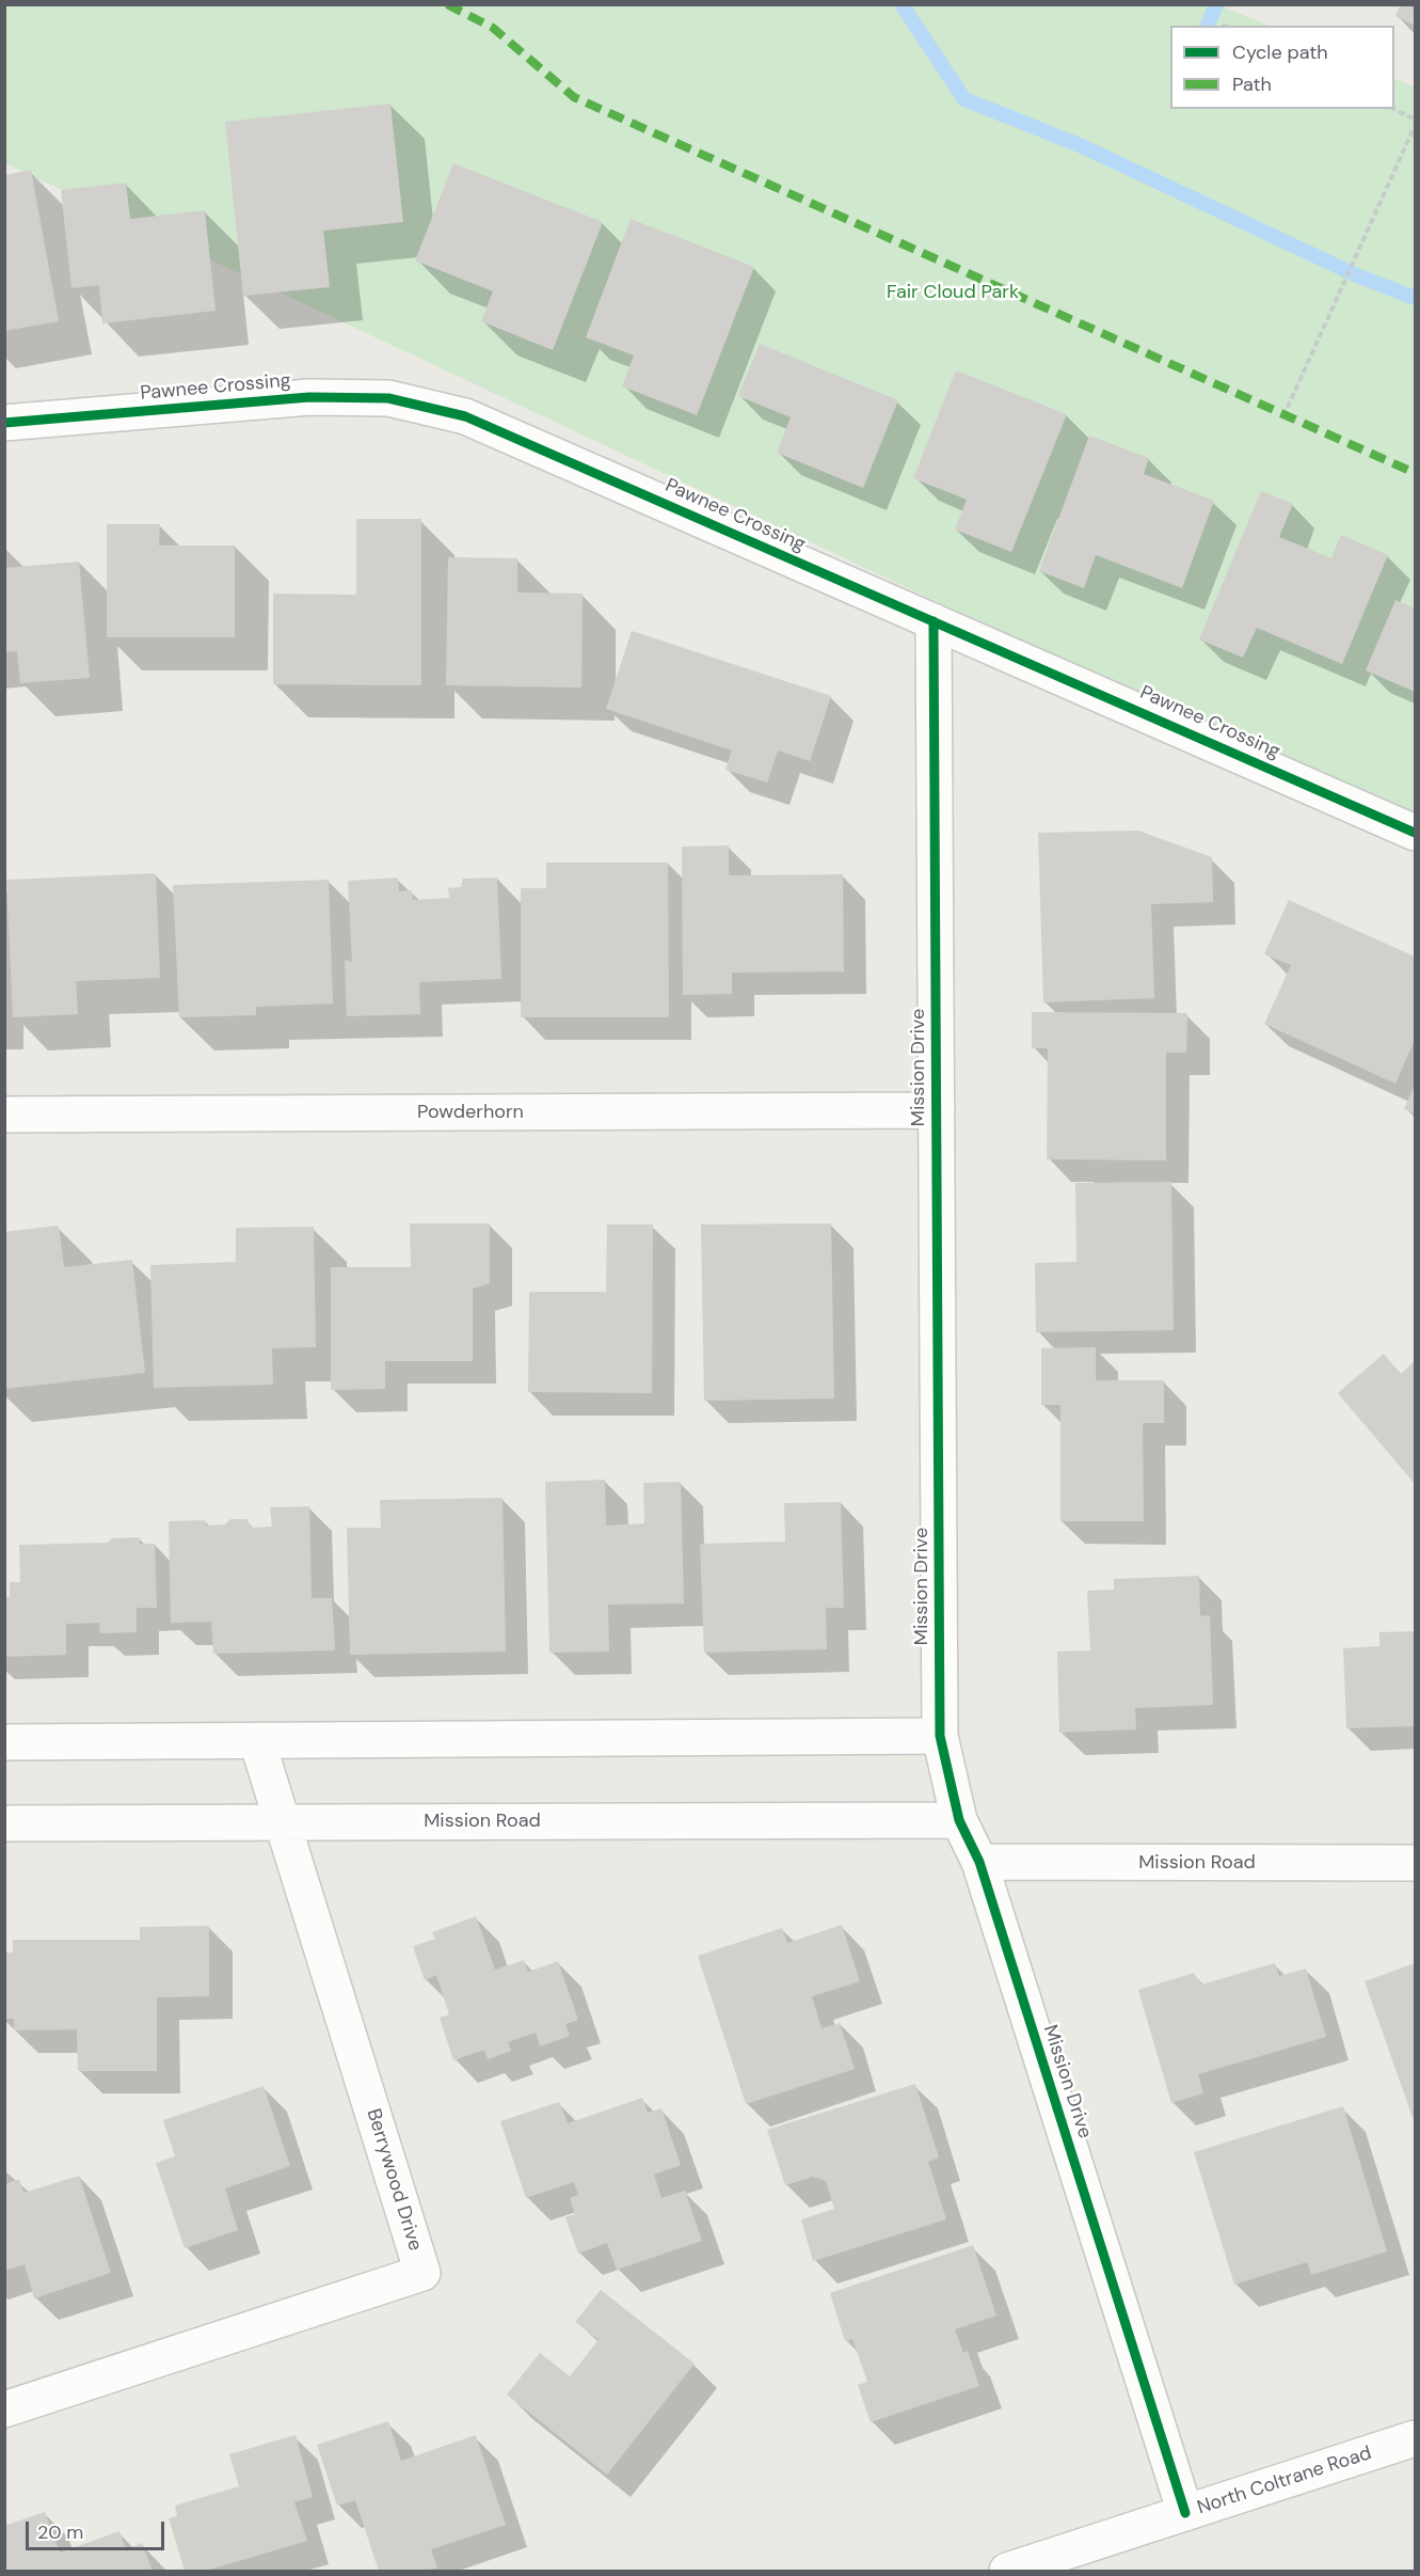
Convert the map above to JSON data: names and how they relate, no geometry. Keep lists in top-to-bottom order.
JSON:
{
  "streets": {
    "street": [
      "Pawnee Crossing",
      "Mission Drive",
      "Powderhorn",
      "Mission Road",
      "Berrywood Drive",
      "North Coltrane Road"
    ]
  },
  "crossings": [
    ["Pawnee Crossing", "Mission Drive"],
    ["Mission Drive", "Powderhorn"],
    ["Mission Drive", "Mission Road"],
    ["Mission Drive", "North Coltrane Road"],
    ["Mission Road", "Berrywood Drive"]
  ],
  "parks": ["Fair Cloud Park"],
  "legend": ["Cycle path", "Path"],
  "scale_bar": "20 m"
}
